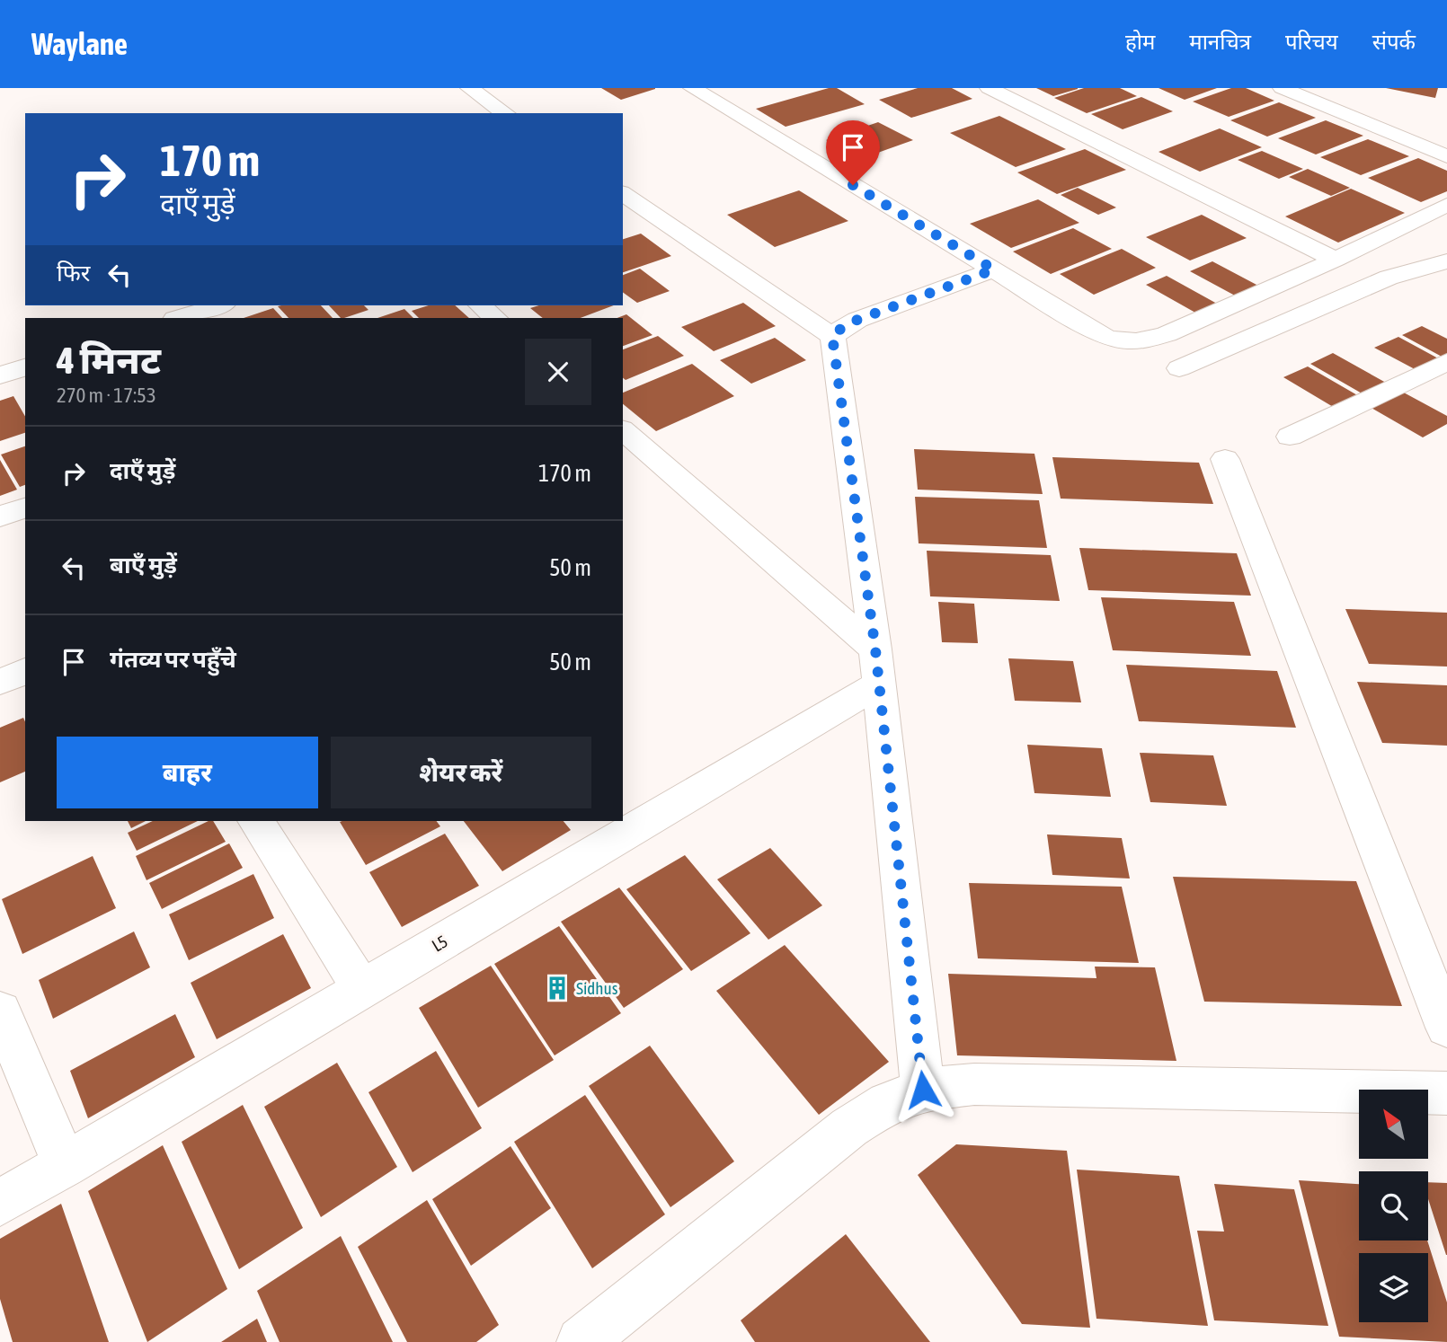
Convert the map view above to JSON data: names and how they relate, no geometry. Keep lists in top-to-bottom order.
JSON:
{
  "streets": {
    "street": ["L5"]
  },
  "places": {
    "building": ["Sidhus"]
  },
  "north": "top left",
  "page": {
    "header": "Waylane",
    "nav": [
      "होम",
      "मानचित्र",
      "परिचय",
      "संपर्क"
    ],
    "turn": ["170 m", "दाएँ मुड़ें"],
    "then": "फिर",
    "heading": ["4 मिनट", "270 m · 17:53"],
    "list": [
      {
        "name": "दाएँ मुड़ें",
        "value": "170 m"
      },
      {
        "name": "बाएँ मुड़ें",
        "value": "50 m"
      },
      {
        "name": "गंतव्य पर पहुँचे",
        "value": "50 m"
      }
    ],
    "buttons": ["बाहर", "शेयर करें"]
  }
}
